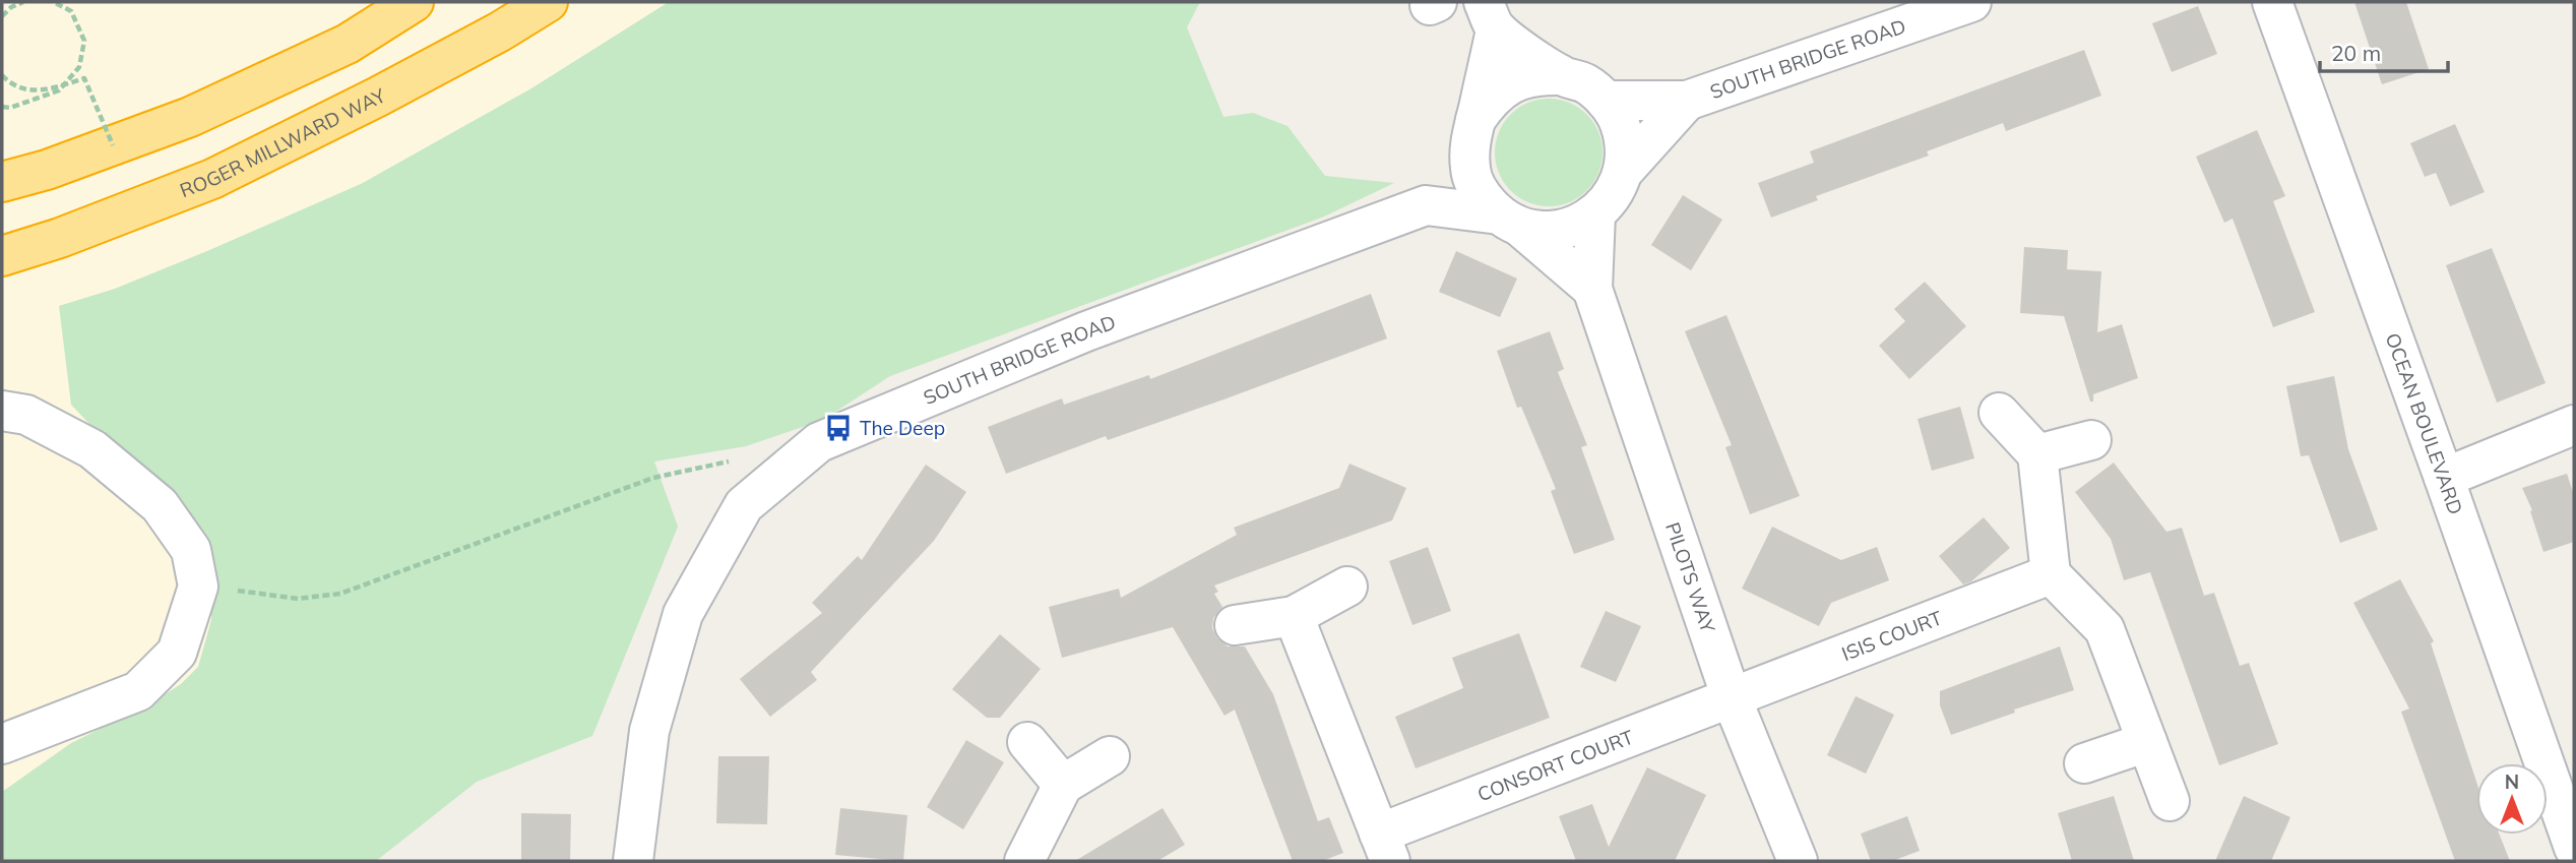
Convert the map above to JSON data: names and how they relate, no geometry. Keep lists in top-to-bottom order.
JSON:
{
  "streets": {
    "highway": ["ROGER MILLWARD WAY"],
    "street": [
      "SOUTH BRIDGE ROAD",
      "OCEAN BOULEVARD",
      "PILOTS WAY",
      "ISIS COURT",
      "CONSORT COURT"
    ]
  },
  "crossings": [
    ["SOUTH BRIDGE ROAD", "PILOTS WAY"],
    ["PILOTS WAY", "ISIS COURT"],
    ["PILOTS WAY", "CONSORT COURT"],
    ["ISIS COURT", "CONSORT COURT"]
  ],
  "places": {
    "bus stop": ["The Deep"]
  },
  "scale_bar": "20 m",
  "north": "top"
}
